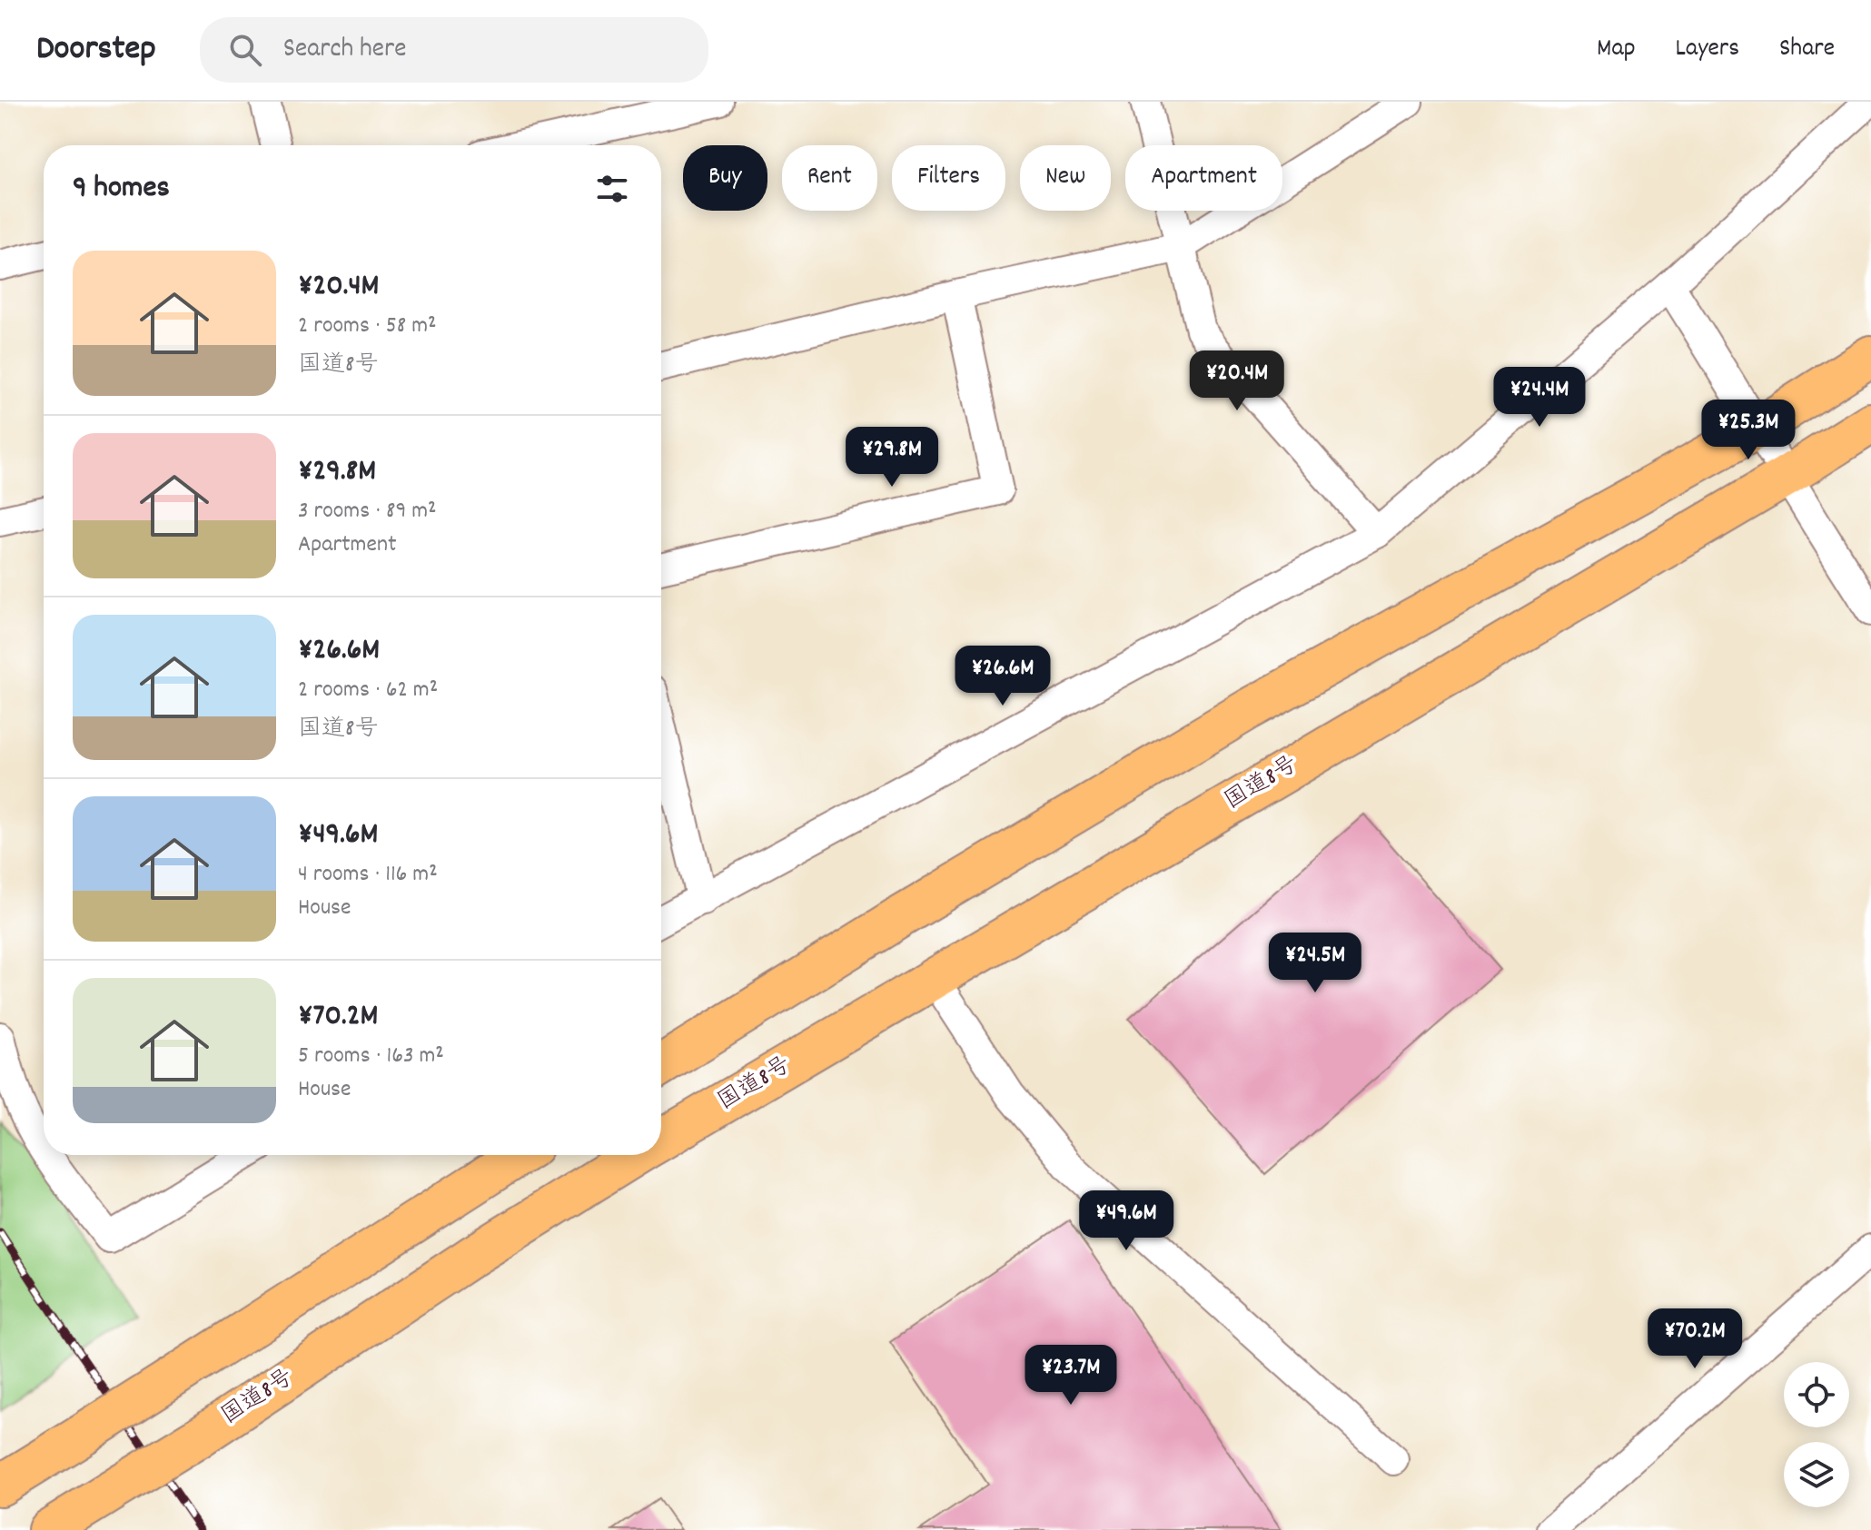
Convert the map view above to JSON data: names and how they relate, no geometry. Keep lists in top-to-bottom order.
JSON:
{
  "streets": {
    "highway": ["国道8号"]
  },
  "page": {
    "header": "Doorstep",
    "search": "Search here",
    "nav": ["Map", "Layers", "Share"],
    "chip": [
      "Buy",
      "Rent",
      "Filters",
      "New",
      "Apartment"
    ],
    "heading": "9 homes",
    "list": [
      {
        "name": "¥20.4M",
        "note": "2 rooms · 58 m² · 国道8号"
      },
      {
        "name": "¥29.8M",
        "note": "3 rooms · 89 m² · Apartment"
      },
      {
        "name": "¥26.6M",
        "note": "2 rooms · 62 m² · 国道8号"
      },
      {
        "name": "¥49.6M",
        "note": "4 rooms · 116 m² · House"
      },
      {
        "name": "¥70.2M",
        "note": "5 rooms · 163 m² · House"
      }
    ],
    "price": [
      "¥20.4M",
      "¥24.4M",
      "¥25.3M",
      "¥29.8M",
      "¥26.6M",
      "¥24.5M",
      "¥49.6M",
      "¥70.2M",
      "¥23.7M"
    ]
  }
}
